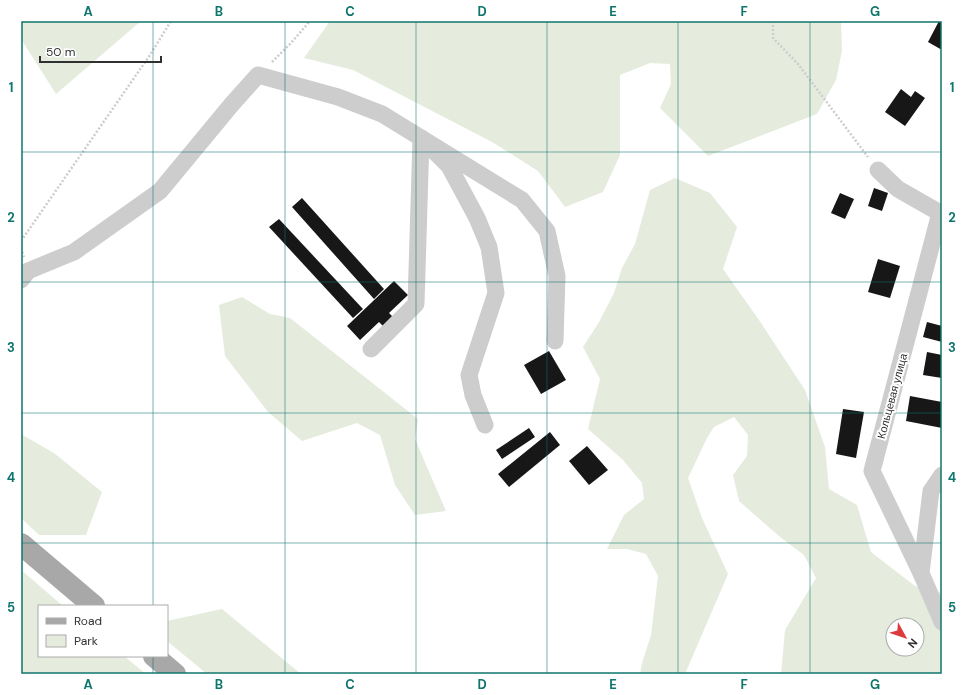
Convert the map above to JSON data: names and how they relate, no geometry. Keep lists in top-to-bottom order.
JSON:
{
  "streets": {
    "street": ["Кольцевая улица"]
  },
  "legend": ["Road", "Park"],
  "scale_bar": "50 m",
  "north": "bottom right",
  "grid": {
    "columns": [
      "A",
      "B",
      "C",
      "D",
      "E",
      "F",
      "G"
    ],
    "rows": [
      "1",
      "2",
      "3",
      "4",
      "5"
    ]
  }
}
